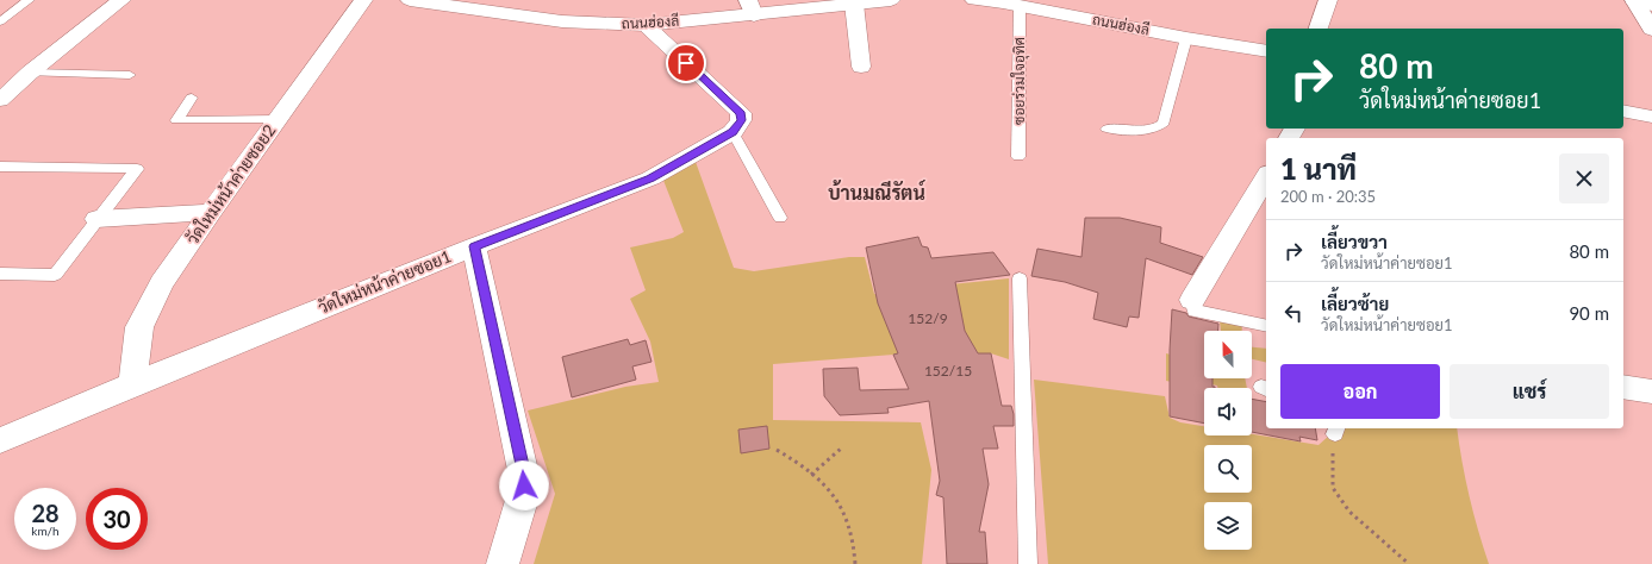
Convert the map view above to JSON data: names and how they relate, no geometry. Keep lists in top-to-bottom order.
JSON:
{
  "streets": {
    "street": ["ถนนฮ่องลี", "วัดใหม่หน้าค่ายซอย2", "วัดใหม่หน้าค่ายซอย1"],
    "lane": ["ซอยร่วมใจอุทิศ"]
  },
  "crossings": [
    ["ถนนฮ่องลี", "ซอยร่วมใจอุทิศ"],
    ["วัดใหม่หน้าค่ายซอย2", "วัดใหม่หน้าค่ายซอย1"]
  ],
  "districts": ["บ้านมณีรัตน์"],
  "house_numbers": ["152/9", "152/15"],
  "north": "top",
  "page": {
    "turn": ["80 m", "วัดใหม่หน้าค่ายซอย1"],
    "heading": ["1 นาที", "200 m · 20:35"],
    "list": [
      {
        "name": "เลี้ยวขวา",
        "note": "วัดใหม่หน้าค่ายซอย1",
        "value": "80 m"
      },
      {
        "name": "เลี้ยวซ้าย",
        "note": "วัดใหม่หน้าค่ายซอย1",
        "value": "90 m"
      }
    ],
    "buttons": ["ออก", "แชร์"],
    "speed": "28 km/h",
    "limit": "30"
  }
}
